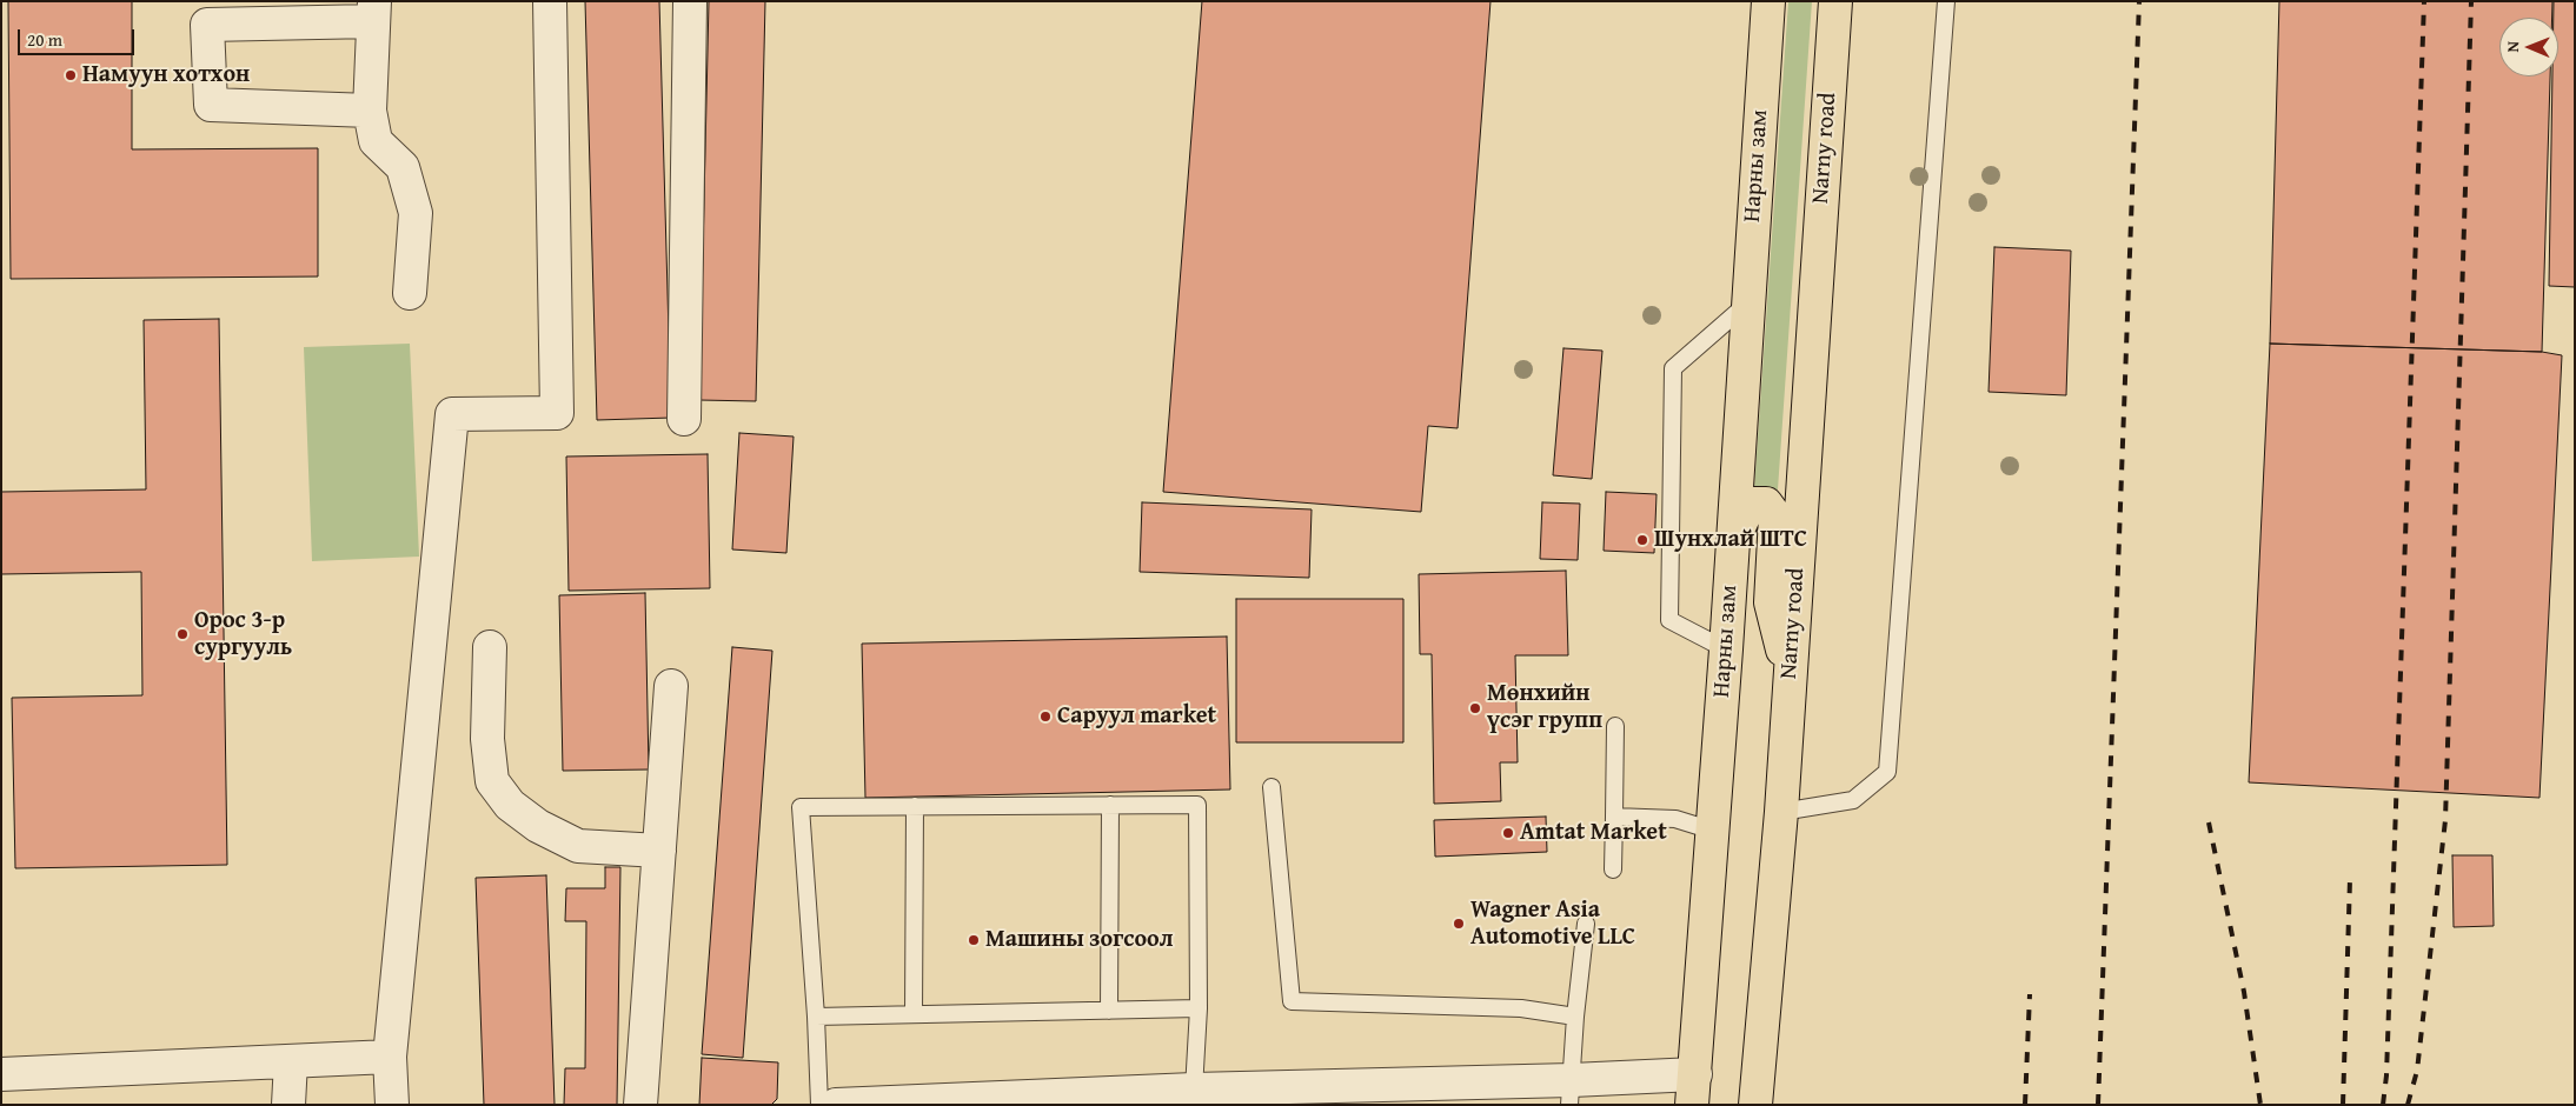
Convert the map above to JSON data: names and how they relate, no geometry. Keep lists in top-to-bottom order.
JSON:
{
  "streets": {
    "main road": ["Narny road", "Нарны зам"]
  },
  "places": [
    "Намуун хотхон",
    "Шунхлай ШТС",
    "Орос 3-р сургууль",
    "Мөнхийн үсэг групп",
    "Саруул market",
    "Amtat Market",
    "Wagner Asia Automotive LLC",
    "Машины зогсоол"
  ],
  "scale_bar": "20 m",
  "north": "left"
}
